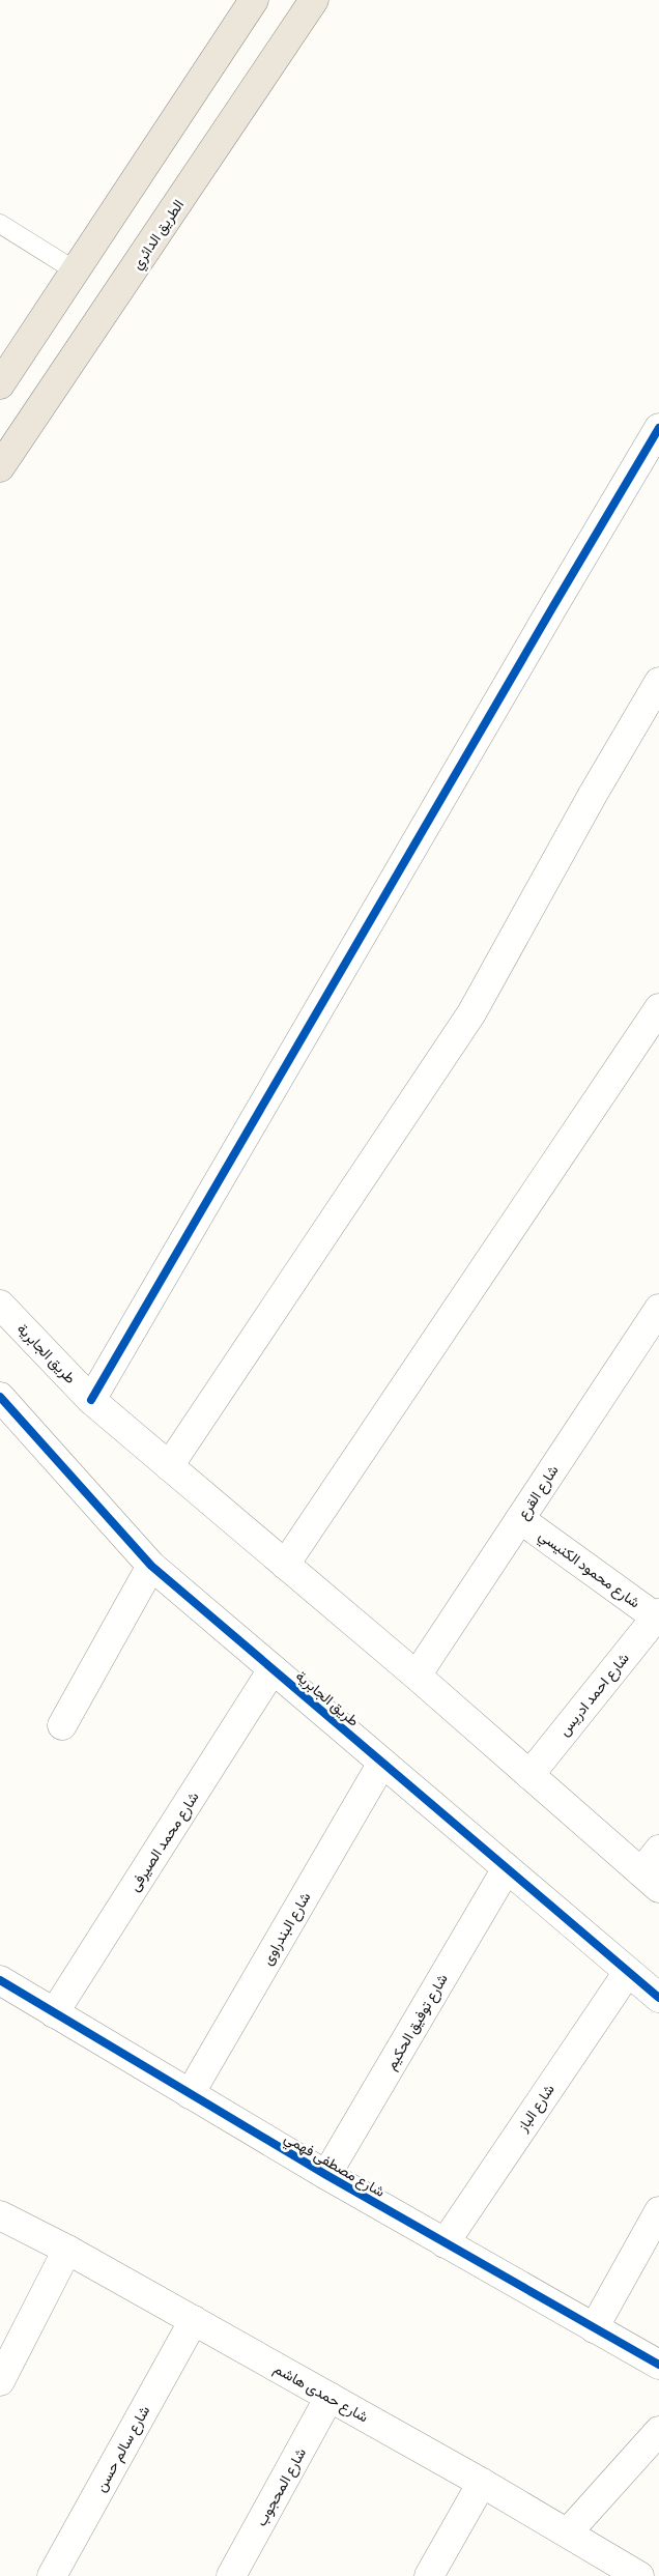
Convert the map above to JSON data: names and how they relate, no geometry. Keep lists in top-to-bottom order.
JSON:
{
  "streets": {
    "highway": ["الطريق الدائري"],
    "street": [
      "طريق الجابرية",
      "شارع القرع",
      "شارع محمود الكنيسي",
      "شارع احمد ادريس",
      "شارع محمد الصيرفى",
      "شارع البندراوى",
      "شارع توفيق الحكيم",
      "شارع الباز",
      "شارع مصطفى فهمي",
      "شارع حمدى هاشم",
      "شارع سالم حسن",
      "شارع المحجوب"
    ]
  },
  "crossings": [
    ["طريق الجابرية", "شارع القرع"],
    ["طريق الجابرية", "شارع احمد ادريس"],
    ["طريق الجابرية", "شارع محمد الصيرفى"],
    ["طريق الجابرية", "شارع البندراوى"],
    ["طريق الجابرية", "شارع توفيق الحكيم"],
    ["طريق الجابرية", "شارع الباز"],
    ["شارع القرع", "شارع محمود الكنيسي"],
    ["شارع محمود الكنيسي", "شارع احمد ادريس"],
    ["شارع محمد الصيرفى", "شارع مصطفى فهمي"],
    ["شارع البندراوى", "شارع مصطفى فهمي"],
    ["شارع توفيق الحكيم", "شارع مصطفى فهمي"],
    ["شارع الباز", "شارع مصطفى فهمي"],
    ["شارع حمدى هاشم", "شارع سالم حسن"],
    ["شارع حمدى هاشم", "شارع المحجوب"]
  ]
}
